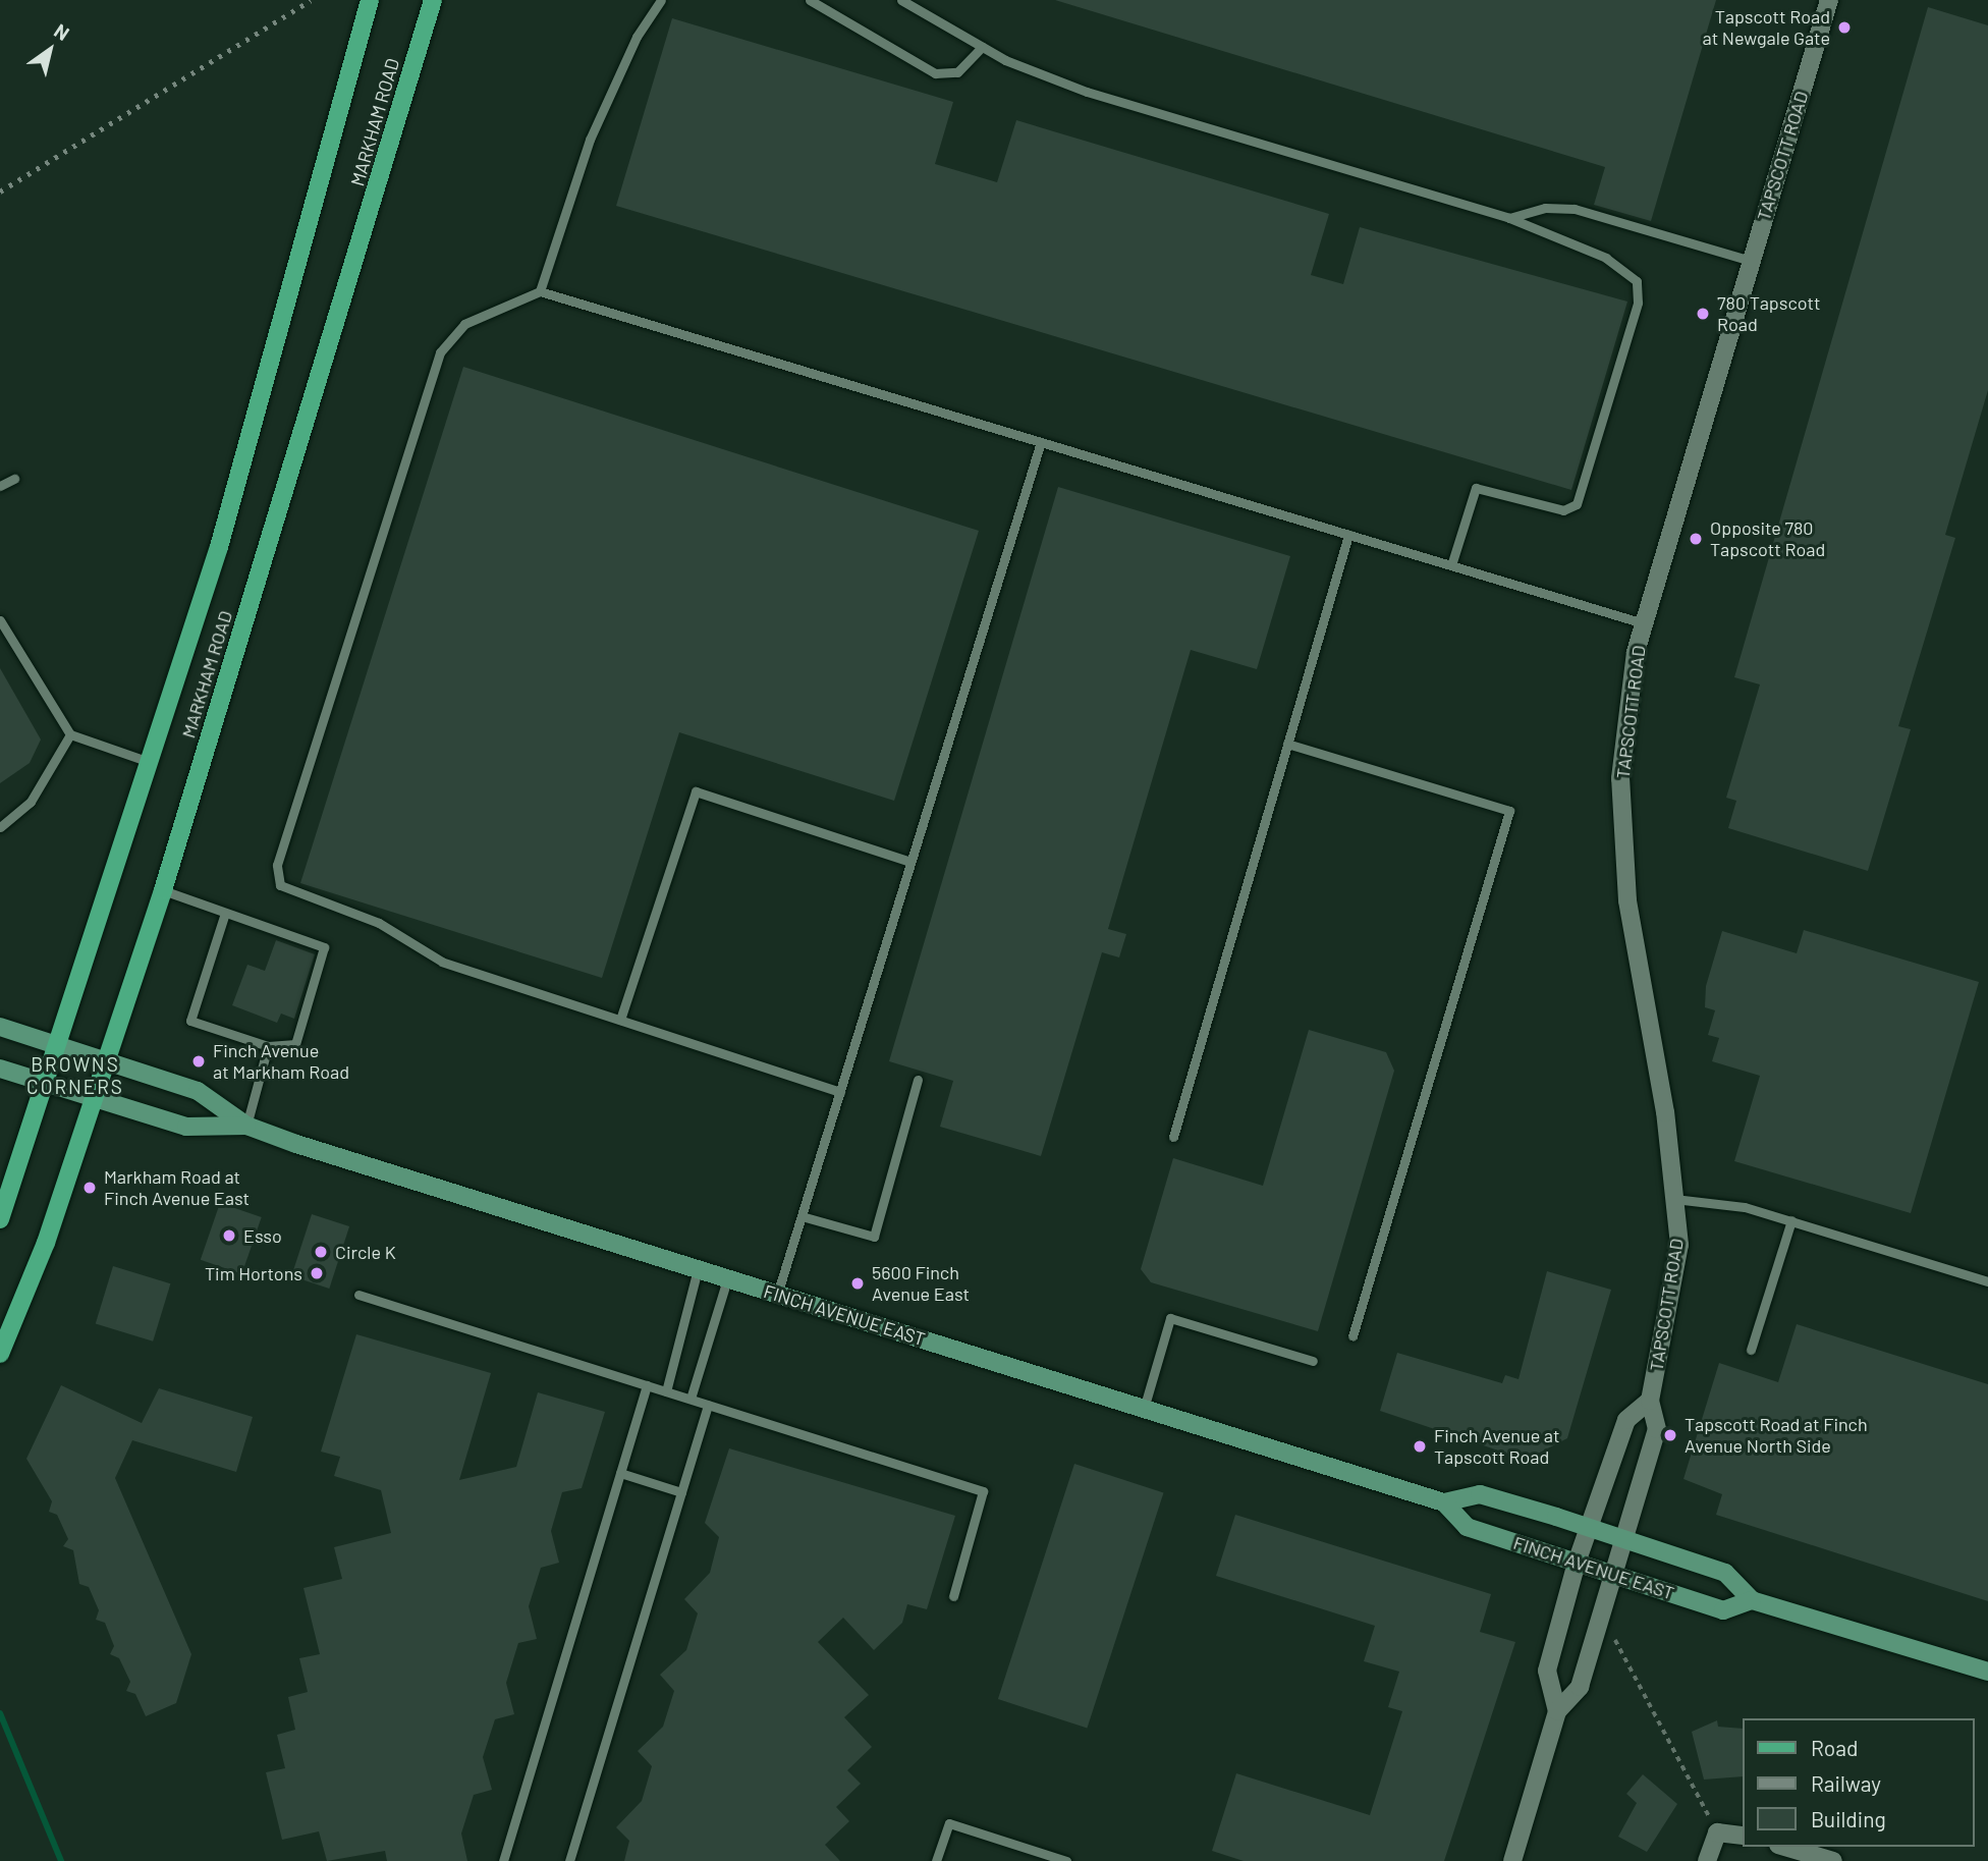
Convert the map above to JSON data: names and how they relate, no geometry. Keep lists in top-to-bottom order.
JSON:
{
  "streets": {
    "main road": ["MARKHAM ROAD", "FINCH AVENUE EAST"],
    "street": ["TAPSCOTT ROAD"]
  },
  "crossings": [
    ["MARKHAM ROAD", "FINCH AVENUE EAST"],
    ["TAPSCOTT ROAD", "FINCH AVENUE EAST"]
  ],
  "districts": ["BROWNS CORNERS"],
  "places": [
    "Tapscott Road at Newgale Gate",
    "780 Tapscott Road",
    "Opposite 780 Tapscott Road",
    "Finch Avenue at Markham Road",
    "Markham Road at Finch Avenue East",
    "Esso",
    "Circle K",
    "Tim Hortons",
    "5600 Finch Avenue East",
    "Tapscott Road at Finch Avenue North Side",
    "Finch Avenue at Tapscott Road"
  ],
  "legend": ["Road", "Railway", "Building"],
  "north": "top right"
}
